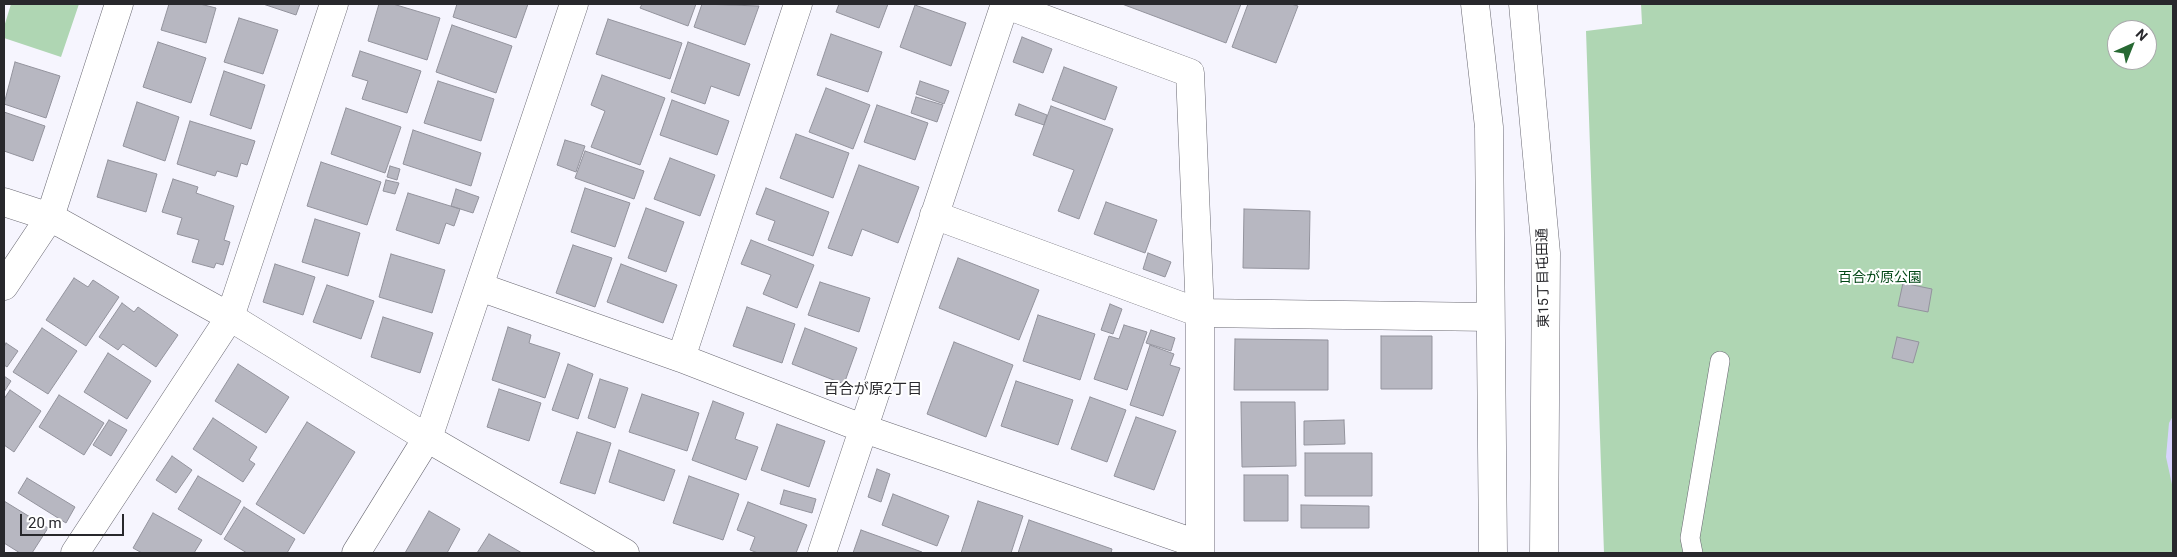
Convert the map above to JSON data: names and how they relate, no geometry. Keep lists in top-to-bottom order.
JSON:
{
  "streets": {
    "street": ["東15丁目屯田通"]
  },
  "districts": ["百合が原2丁目"],
  "parks": ["百合が原公園"],
  "scale_bar": "20 m",
  "north": "top right"
}
